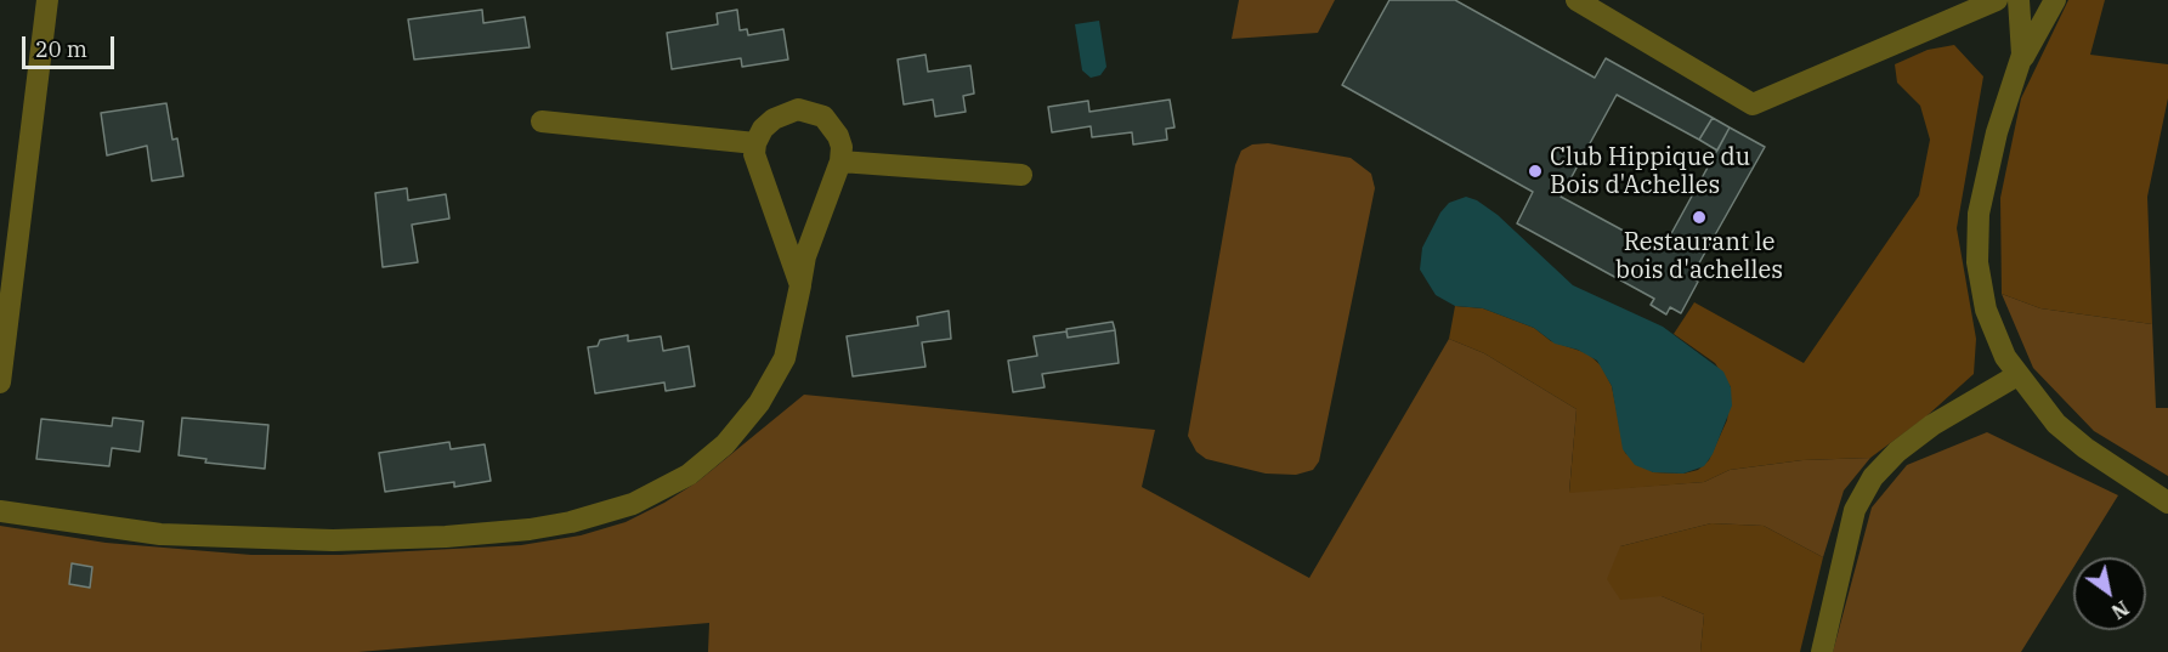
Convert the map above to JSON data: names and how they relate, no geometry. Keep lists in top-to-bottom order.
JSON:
{
  "places": ["Club Hippique du Bois d'Achelles", "Restaurant le bois d'achelles"],
  "scale_bar": "20 m",
  "north": "bottom right"
}
